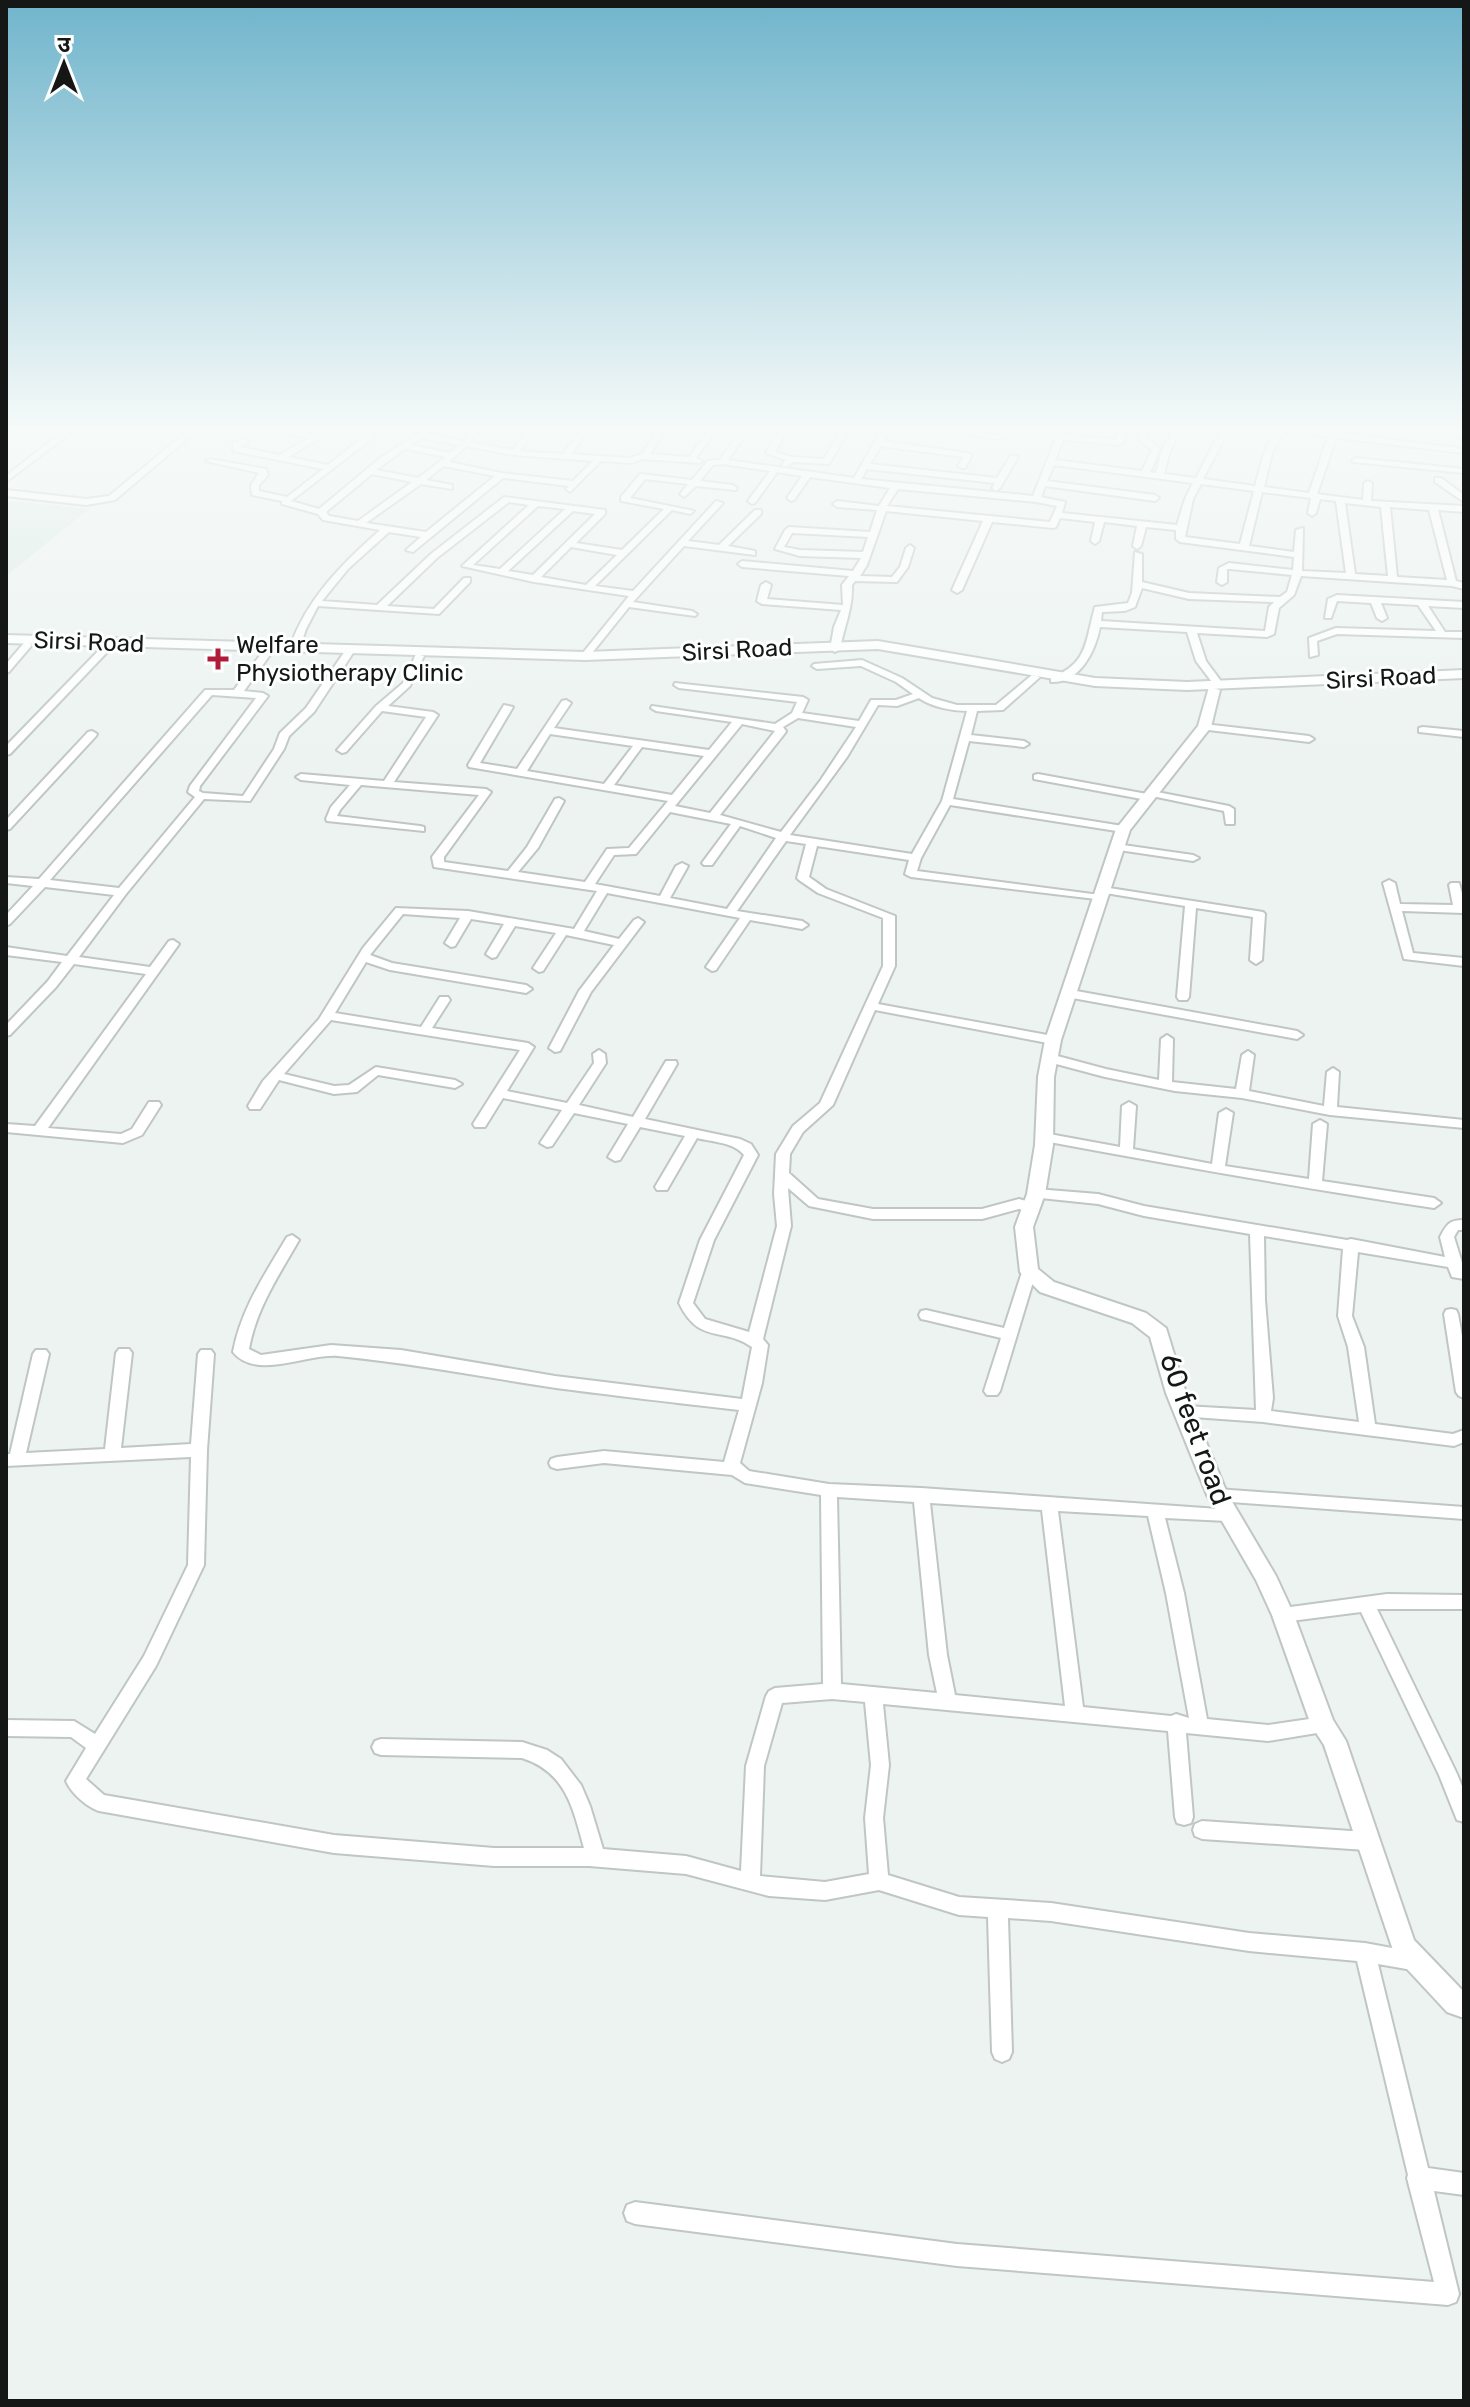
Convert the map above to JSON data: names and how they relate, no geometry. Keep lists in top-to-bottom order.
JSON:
{
  "streets": {
    "main road": ["Sirsi Road"],
    "street": ["60 feet road"]
  },
  "places": {
    "health": ["Welfare Physiotherapy Clinic"]
  },
  "north": "top"
}
